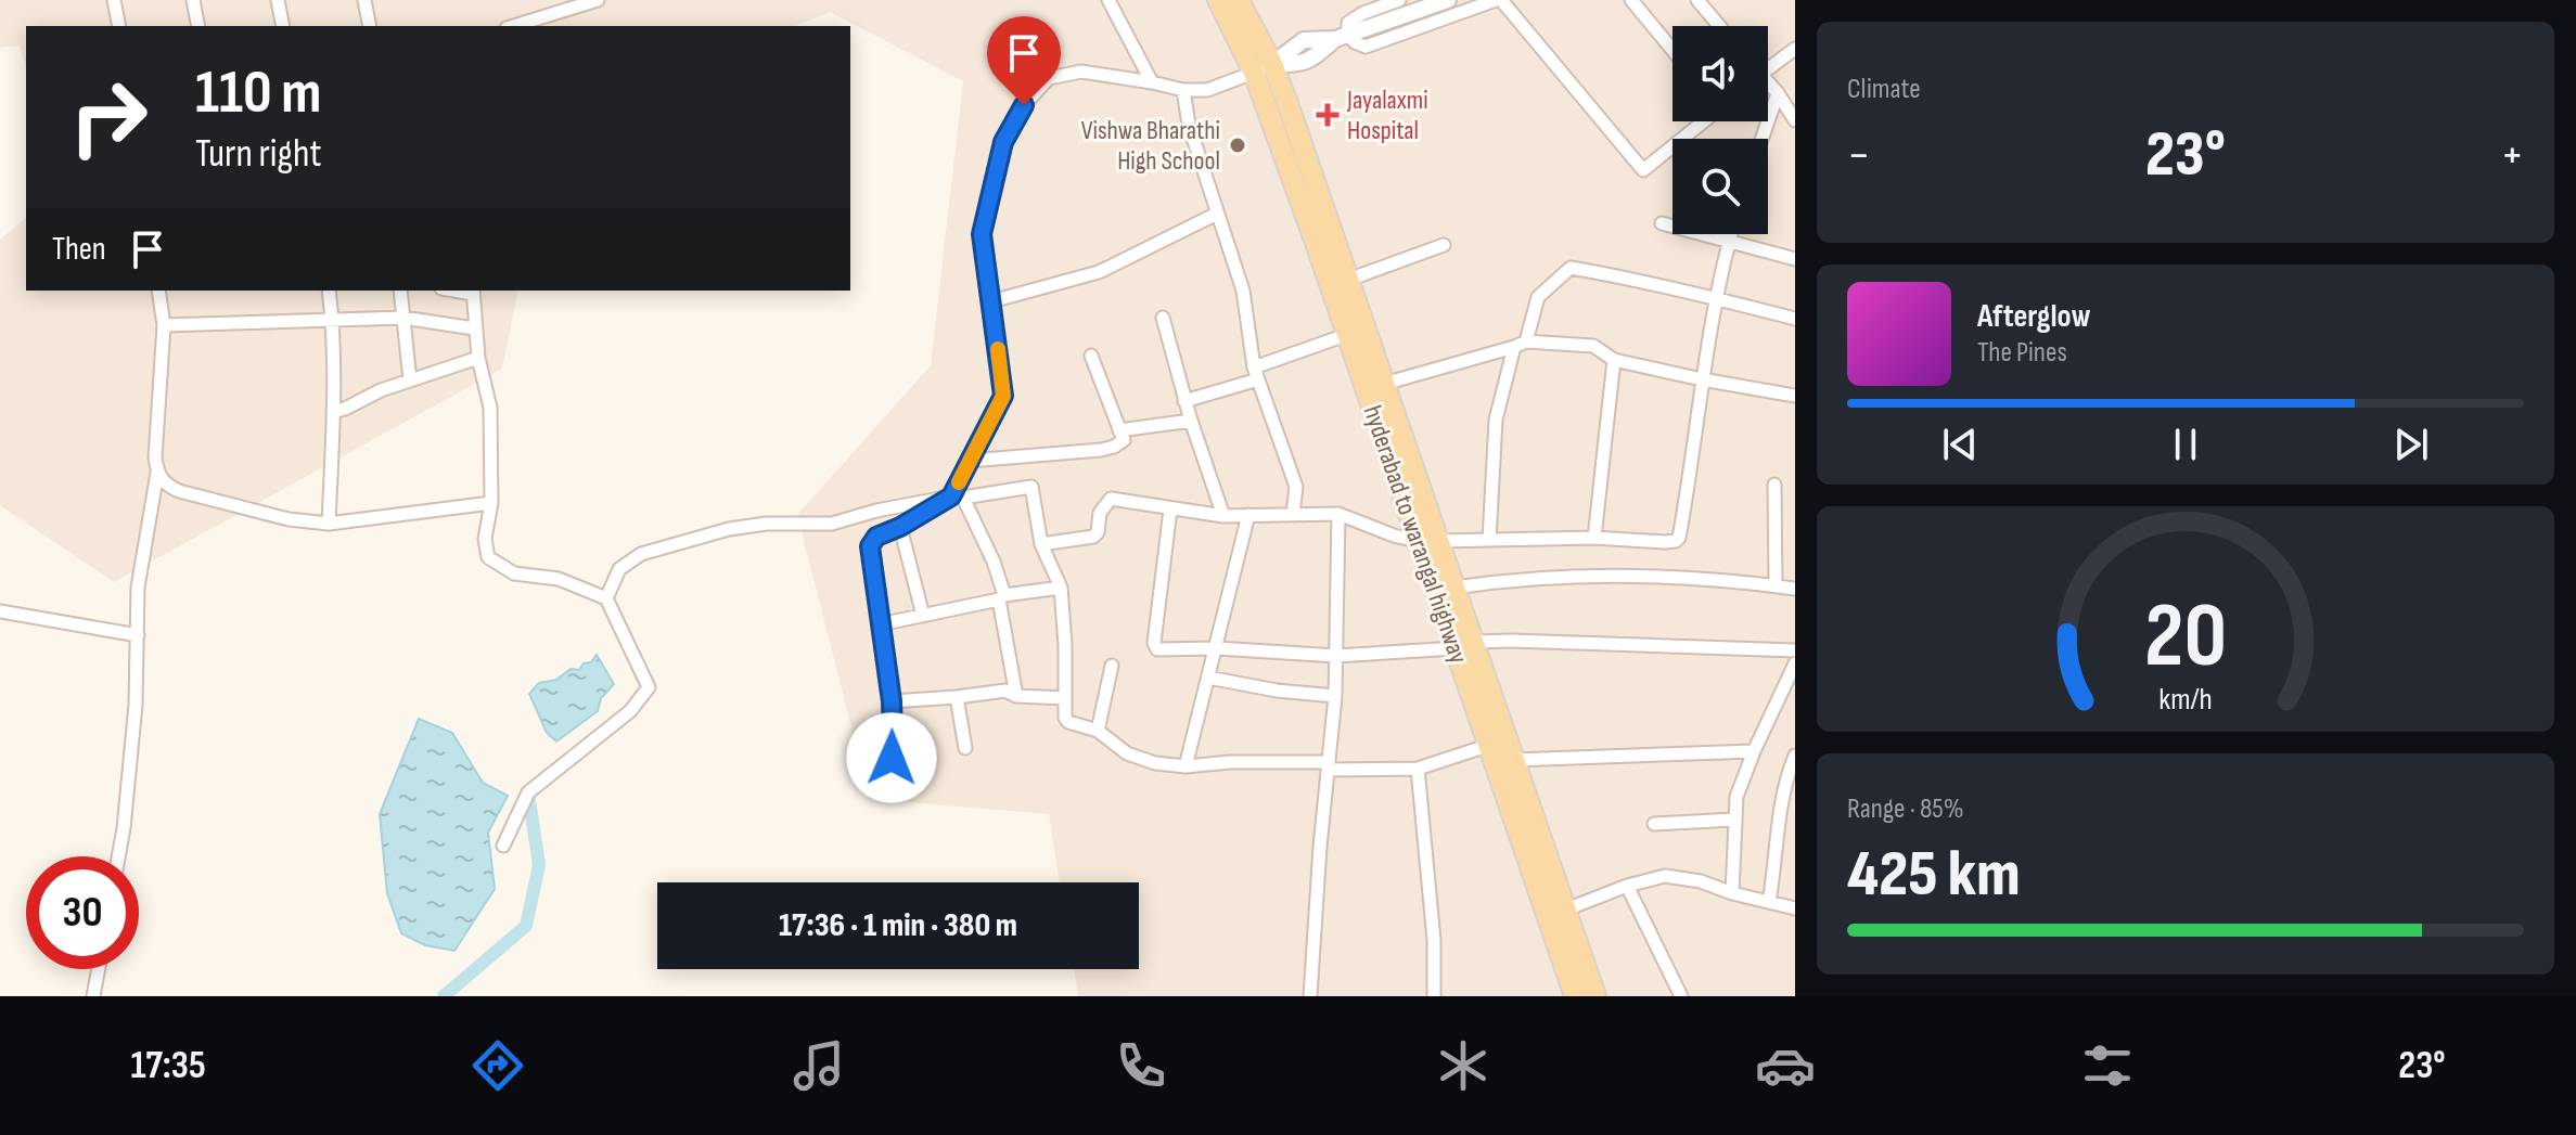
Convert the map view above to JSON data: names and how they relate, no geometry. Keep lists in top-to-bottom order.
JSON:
{
  "streets": {
    "main road": ["hyderabad to warangal highway"]
  },
  "places": {
    "health": ["Jayalaxmi Hospital"],
    "other": ["Vishwa Bharathi High School"]
  },
  "page": {
    "tile": [
      "Climate",
      ["Range · 85%", "425 km"]
    ],
    "turn": ["110 m", "Turn right"],
    "heat": ["−", "23°", "+"],
    "then": "Then",
    "song": ["Afterglow", "The Pines"],
    "limit": "30",
    "trip": "17:36 · 1 min · 380 m",
    "tabs": ["17:35", "23°"],
    "gauge": ["20", "km/h"]
  }
}
